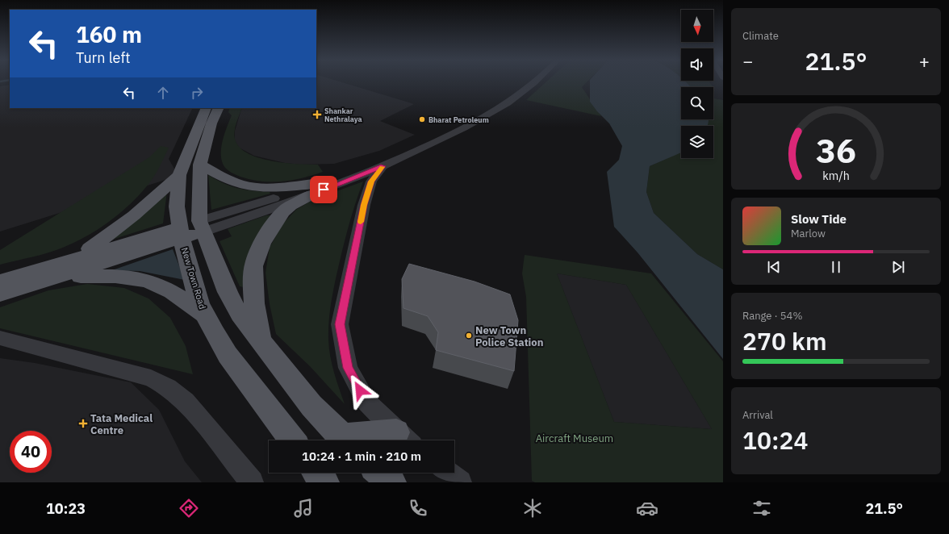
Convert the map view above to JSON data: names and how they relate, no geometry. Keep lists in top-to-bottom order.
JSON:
{
  "streets": {
    "main road": ["New Town Road"]
  },
  "parks": ["Aircraft Museum"],
  "places": {
    "health": ["Shankar Nethralaya", "Tata Medical Centre"],
    "other": ["Bharat Petroleum", "New Town Police Station"]
  },
  "north": "bottom",
  "page": {
    "tile": [
      "Climate",
      ["Range · 54%", "270 km"],
      ["Arrival", "10:24"]
    ],
    "turn": ["160 m", "Turn left"],
    "heat": ["−", "21.5°", "+"],
    "song": ["Slow Tide", "Marlow"],
    "limit": "40",
    "trip": "10:24 · 1 min · 210 m",
    "tabs": ["10:23", "21.5°"],
    "gauge": ["36", "km/h"]
  }
}
